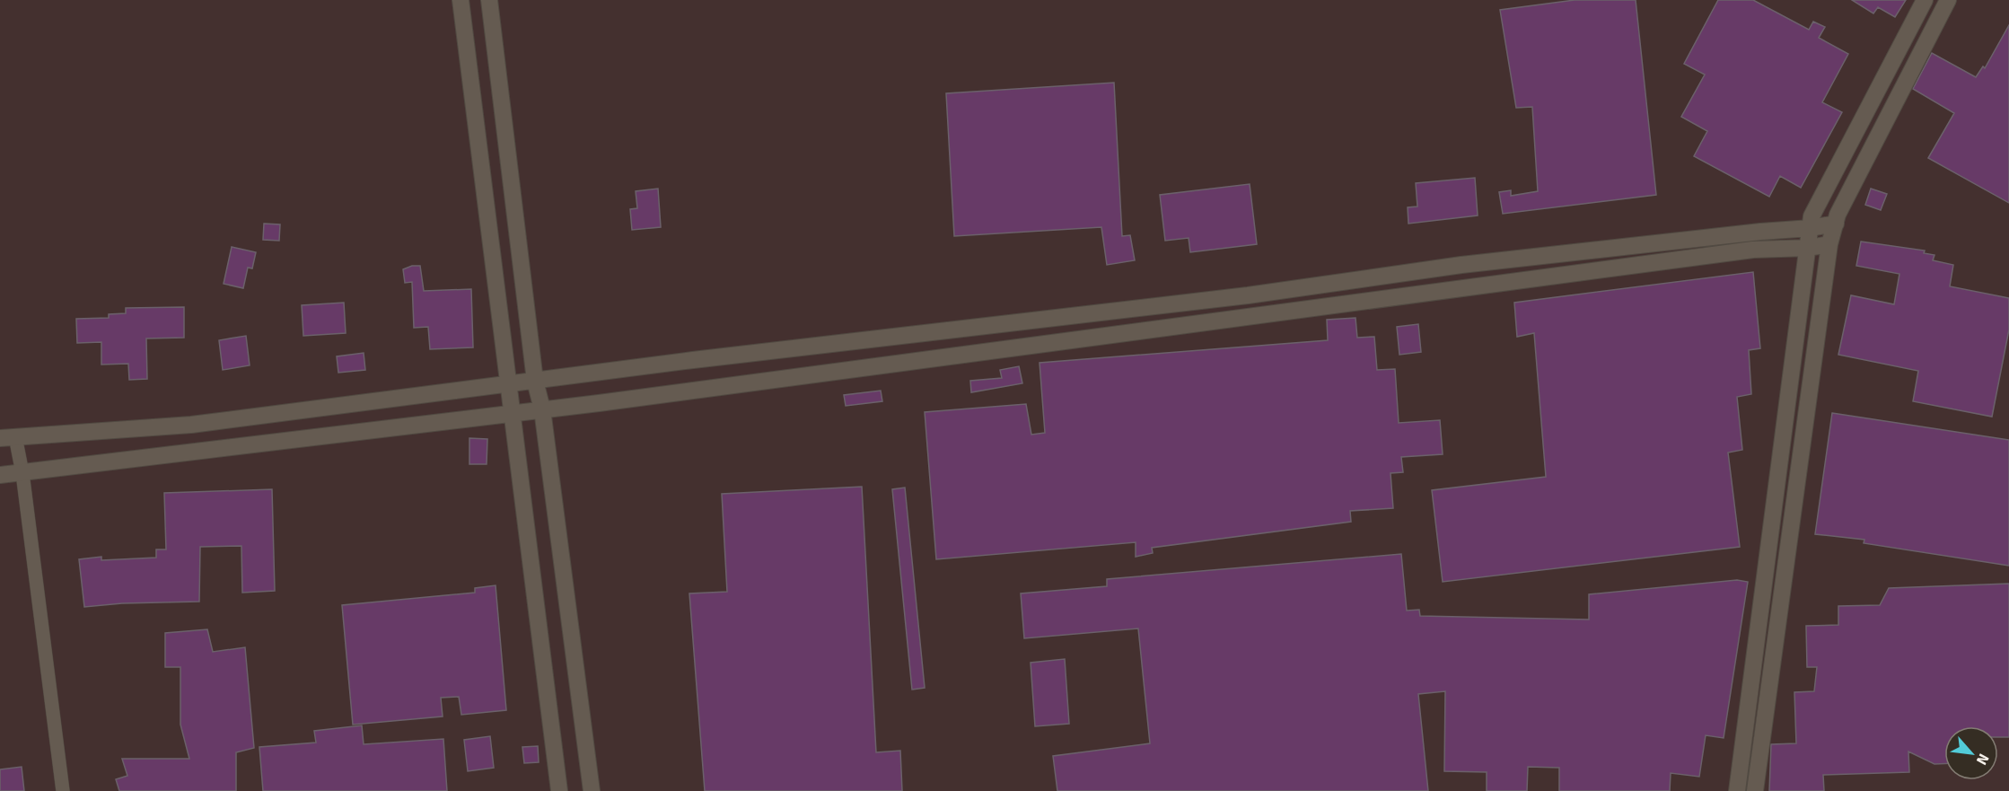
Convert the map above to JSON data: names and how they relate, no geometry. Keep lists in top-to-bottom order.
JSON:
{
  "north": "bottom right"
}
